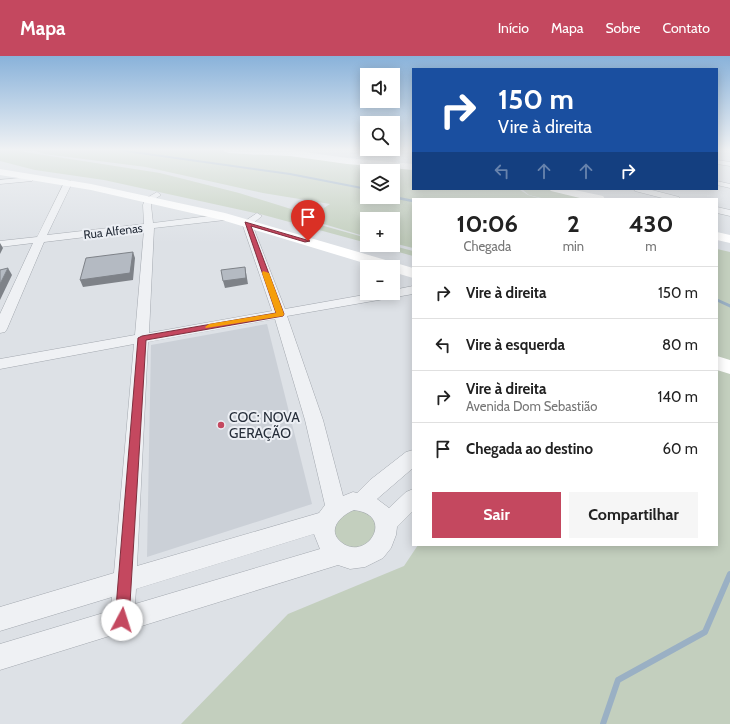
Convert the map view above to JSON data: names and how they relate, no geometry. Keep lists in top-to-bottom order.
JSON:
{
  "streets": {
    "street": ["Rua Alfenas"]
  },
  "places": ["COC: NOVA GERAÇÃO"],
  "page": {
    "header": "Mapa",
    "nav": [
      "Início",
      "Mapa",
      "Sobre",
      "Contato"
    ],
    "map_buttons": ["+", "−"],
    "turn": ["150 m", "Vire à direita"],
    "eta": [
      "10:06",
      "Chegada",
      "2",
      "min",
      "430",
      "m"
    ],
    "list": [
      {
        "name": "Vire à direita",
        "value": "150 m"
      },
      {
        "name": "Vire à esquerda",
        "value": "80 m"
      },
      {
        "name": "Vire à direita",
        "note": "Avenida Dom Sebastião",
        "value": "140 m"
      },
      {
        "name": "Chegada ao destino",
        "value": "60 m"
      }
    ],
    "buttons": ["Sair", "Compartilhar"]
  }
}
